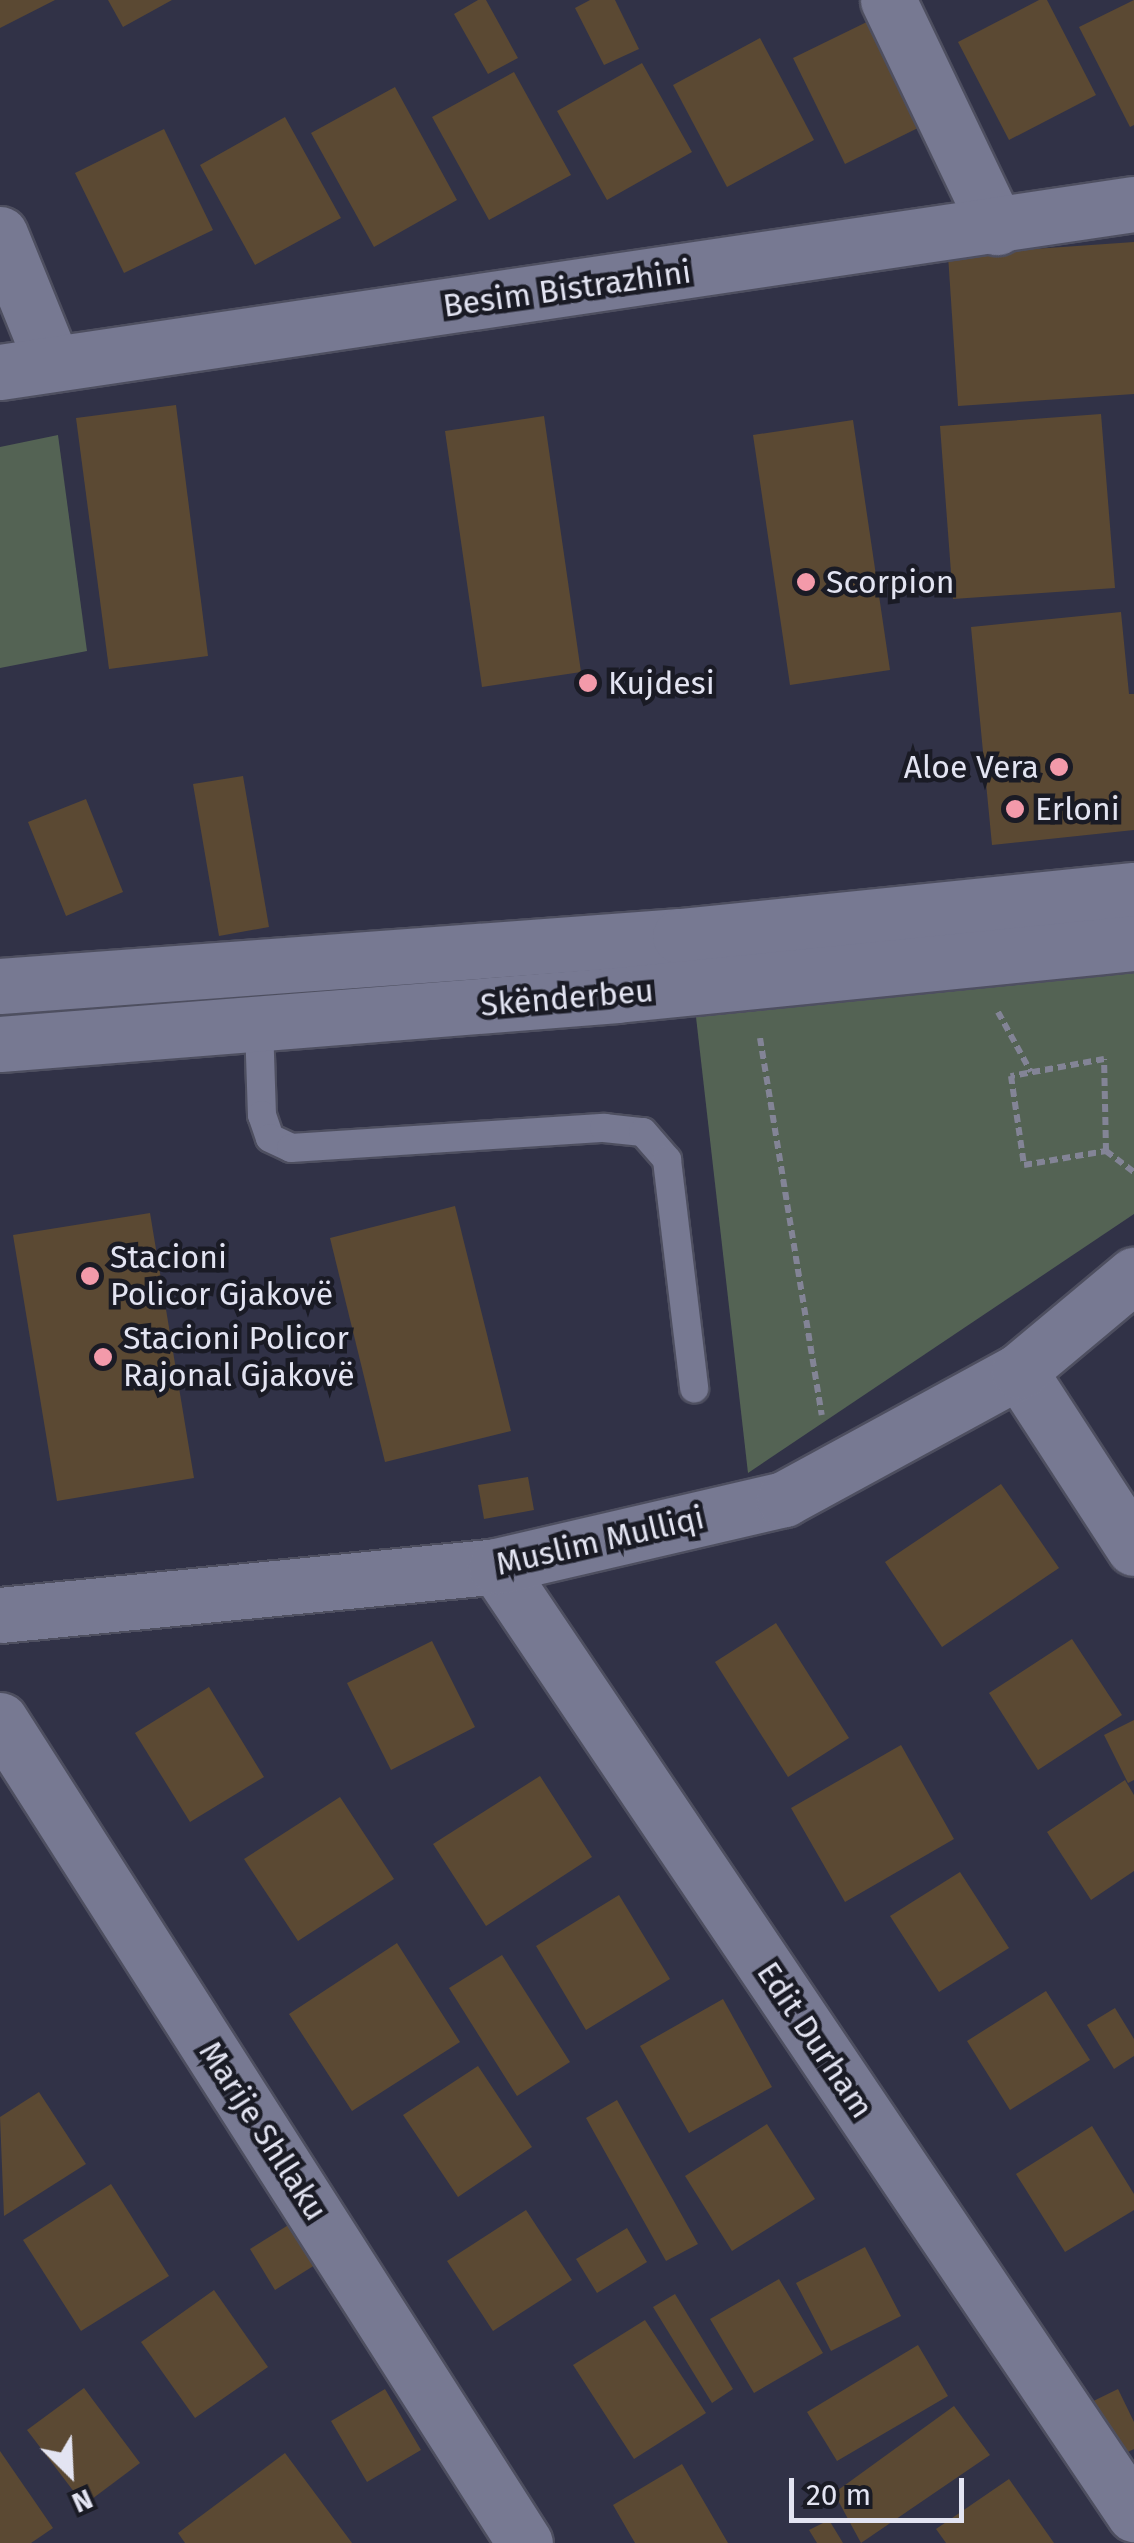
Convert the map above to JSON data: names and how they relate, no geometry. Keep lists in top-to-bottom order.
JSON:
{
  "streets": {
    "street": [
      "Besim Bistrazhini",
      "Skënderbeu",
      "Muslim Mulliqi",
      "Edit Durham",
      "Marije Shllaku"
    ]
  },
  "crossings": [
    ["Muslim Mulliqi", "Edit Durham"]
  ],
  "places": [
    "Scorpion",
    "Kujdesi",
    "Aloe Vera",
    "Erloni",
    "Stacioni Policor Gjakovë",
    "Stacioni Policor Rajonal Gjakovë"
  ],
  "scale_bar": "20 m",
  "north": "bottom right"
}
